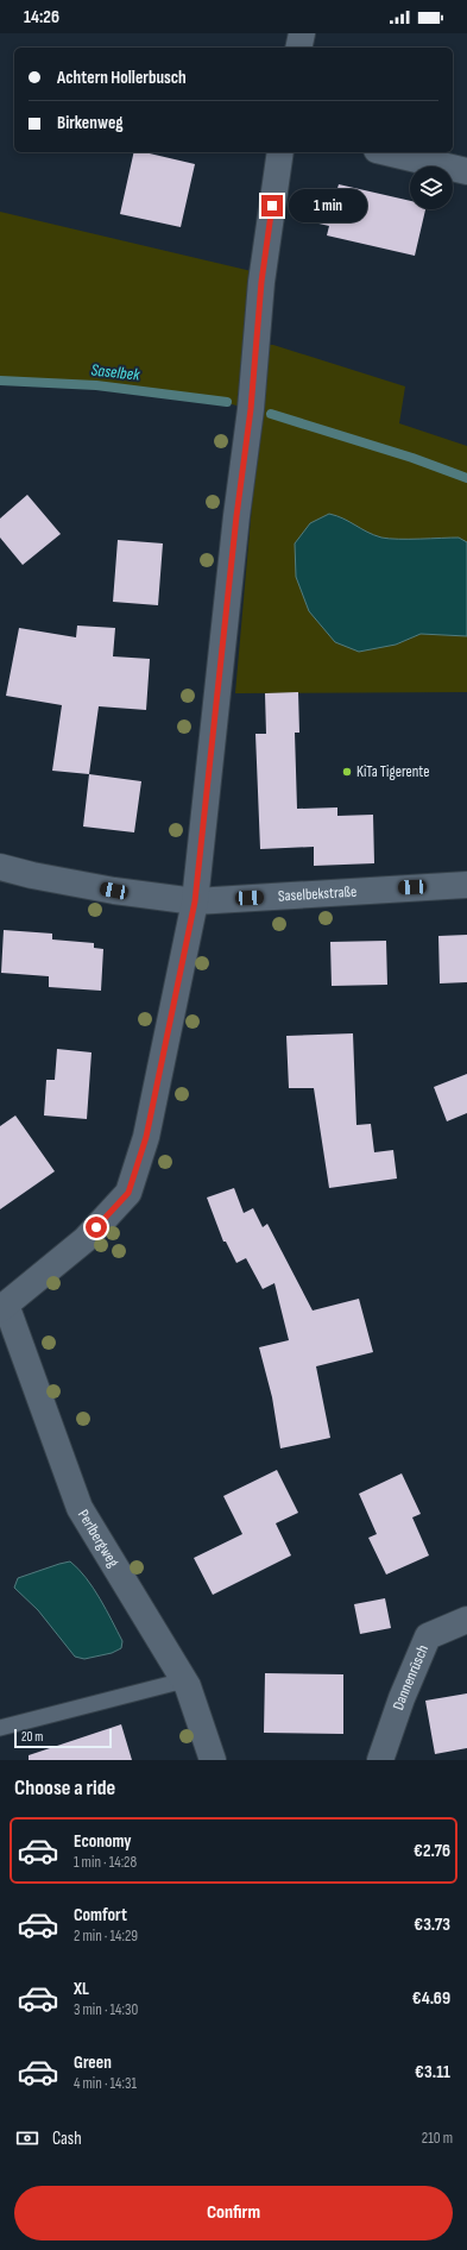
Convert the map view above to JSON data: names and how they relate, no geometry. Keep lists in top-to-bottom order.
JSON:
{
  "streets": {
    "street": ["Saselbekstraße", "Perlbergweg", "Dannenrüsch"]
  },
  "water": ["Saselbek"],
  "places": ["KiTa Tigerente"],
  "scale_bar": "20 m",
  "page": {
    "status": "14:26",
    "banner": ["Achtern Hollerbusch", "Birkenweg"],
    "bubble": "1 min",
    "scale": "20 m",
    "heading": "Choose a ride",
    "list": [
      {
        "name": "Economy",
        "note": "1 min · 14:28",
        "value": "€2.76"
      },
      {
        "name": "Comfort",
        "note": "2 min · 14:29",
        "value": "€3.73"
      },
      {
        "name": "XL",
        "note": "3 min · 14:30",
        "value": "€4.69"
      },
      {
        "name": "Green",
        "note": "4 min · 14:31",
        "value": "€3.11"
      }
    ],
    "pay": ["Cash", "210 m"],
    "buttons": "Confirm"
  }
}
